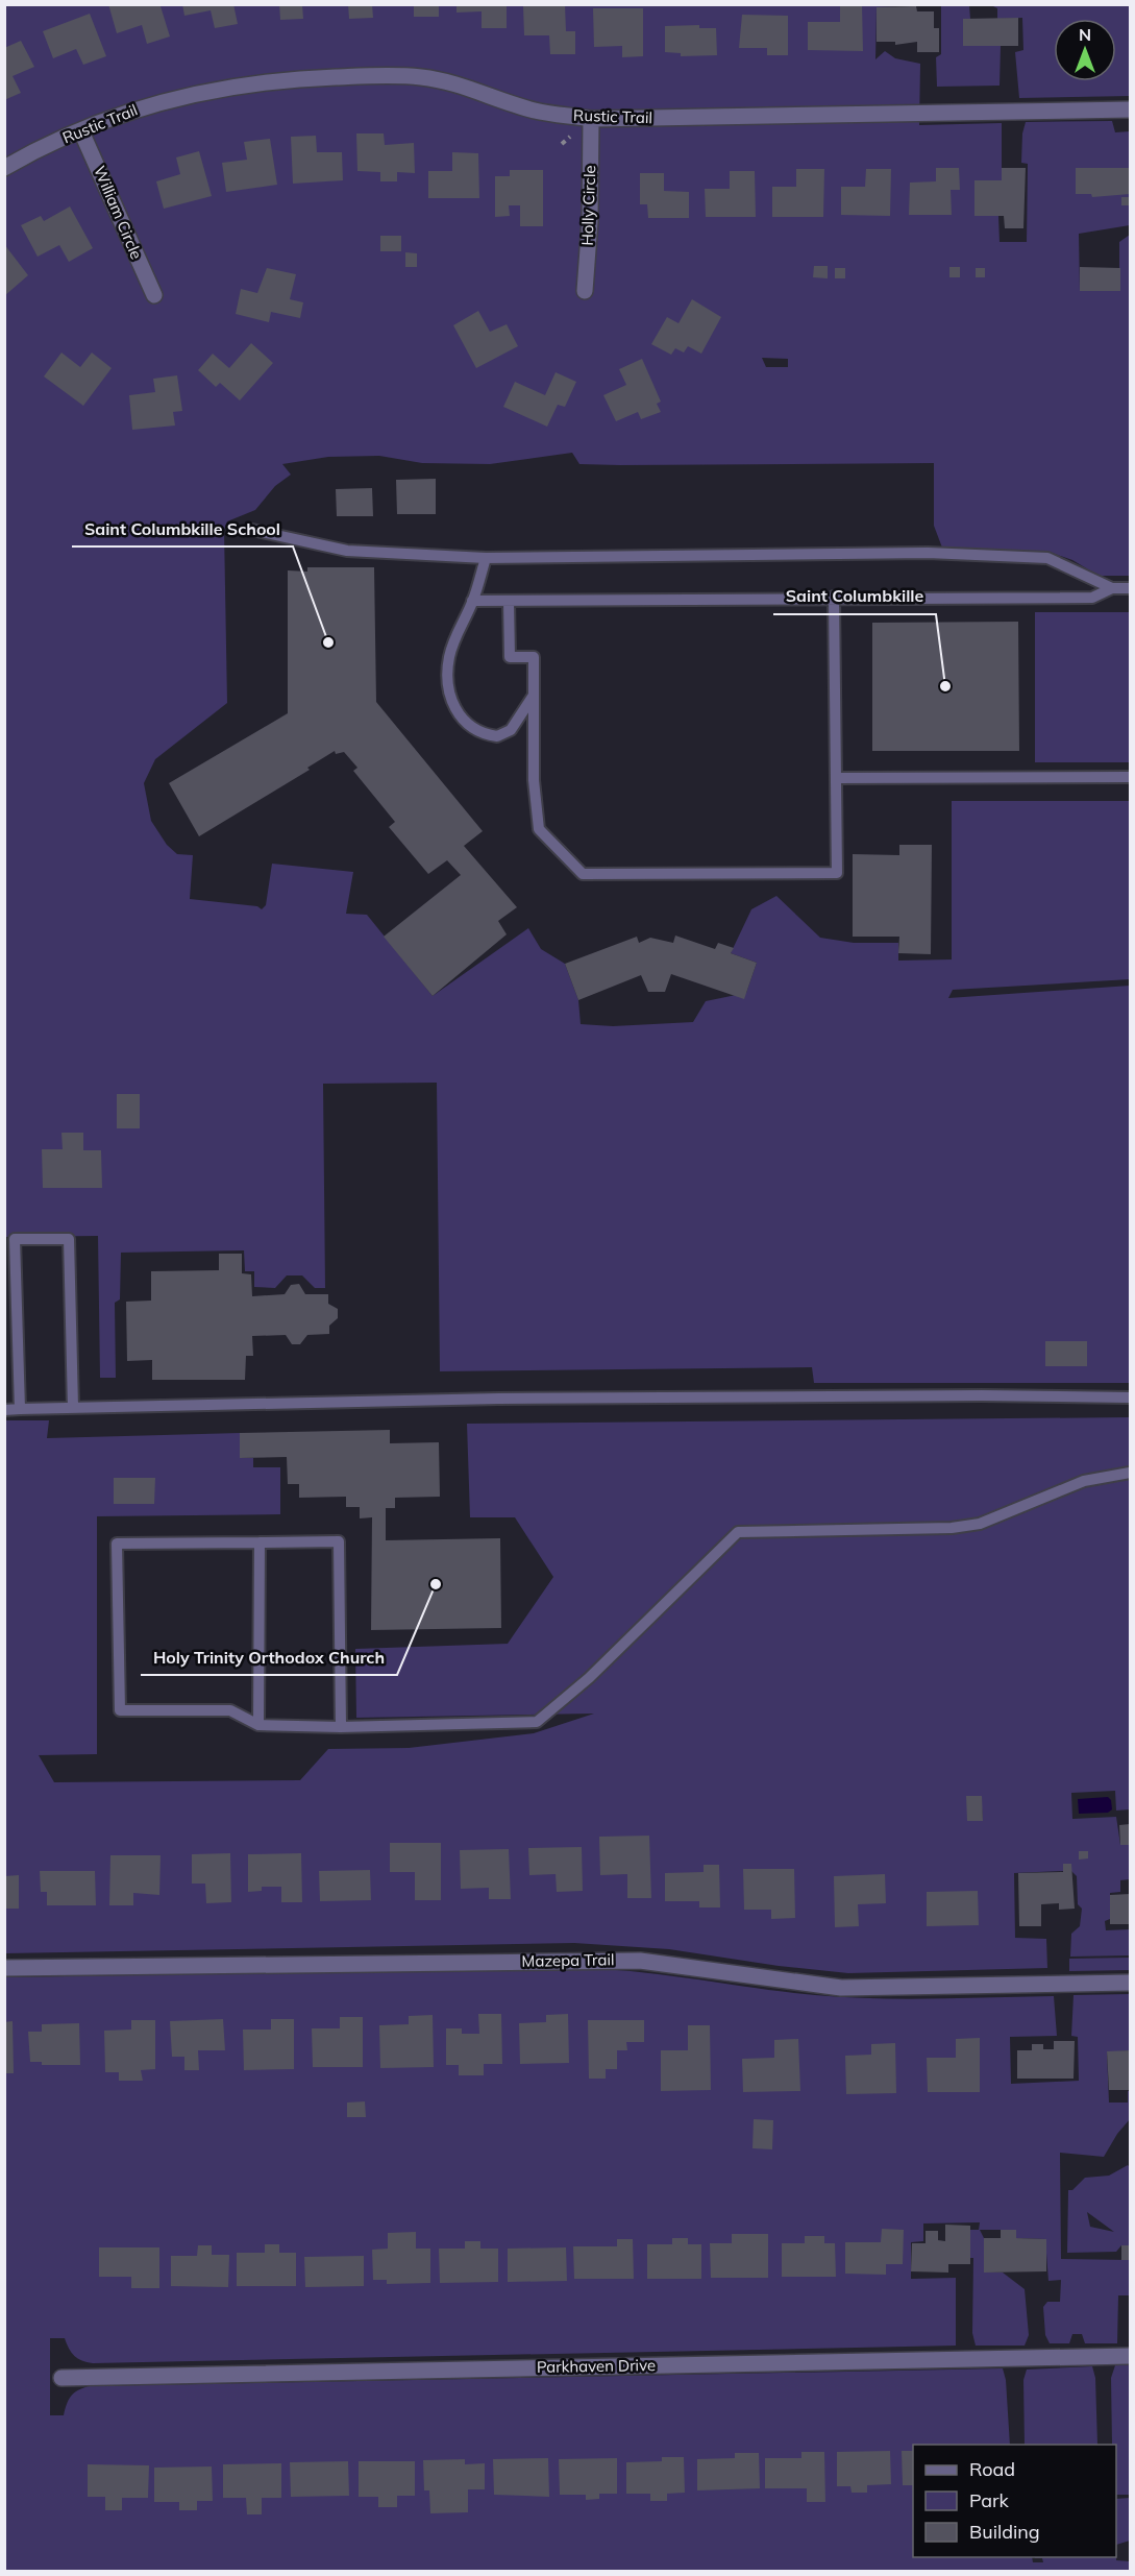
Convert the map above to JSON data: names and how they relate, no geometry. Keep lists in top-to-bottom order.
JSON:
{
  "streets": {
    "street": [
      "Rustic Trail",
      "Holly Circle",
      "William Circle",
      "Mazepa Trail",
      "Parkhaven Drive"
    ]
  },
  "crossings": [
    ["Rustic Trail", "Holly Circle"],
    ["Rustic Trail", "William Circle"]
  ],
  "places": ["Saint Columbkille School", "Saint Columbkille", "Holy Trinity Orthodox Church"],
  "legend": ["Road", "Park", "Building"],
  "north": "top"
}
